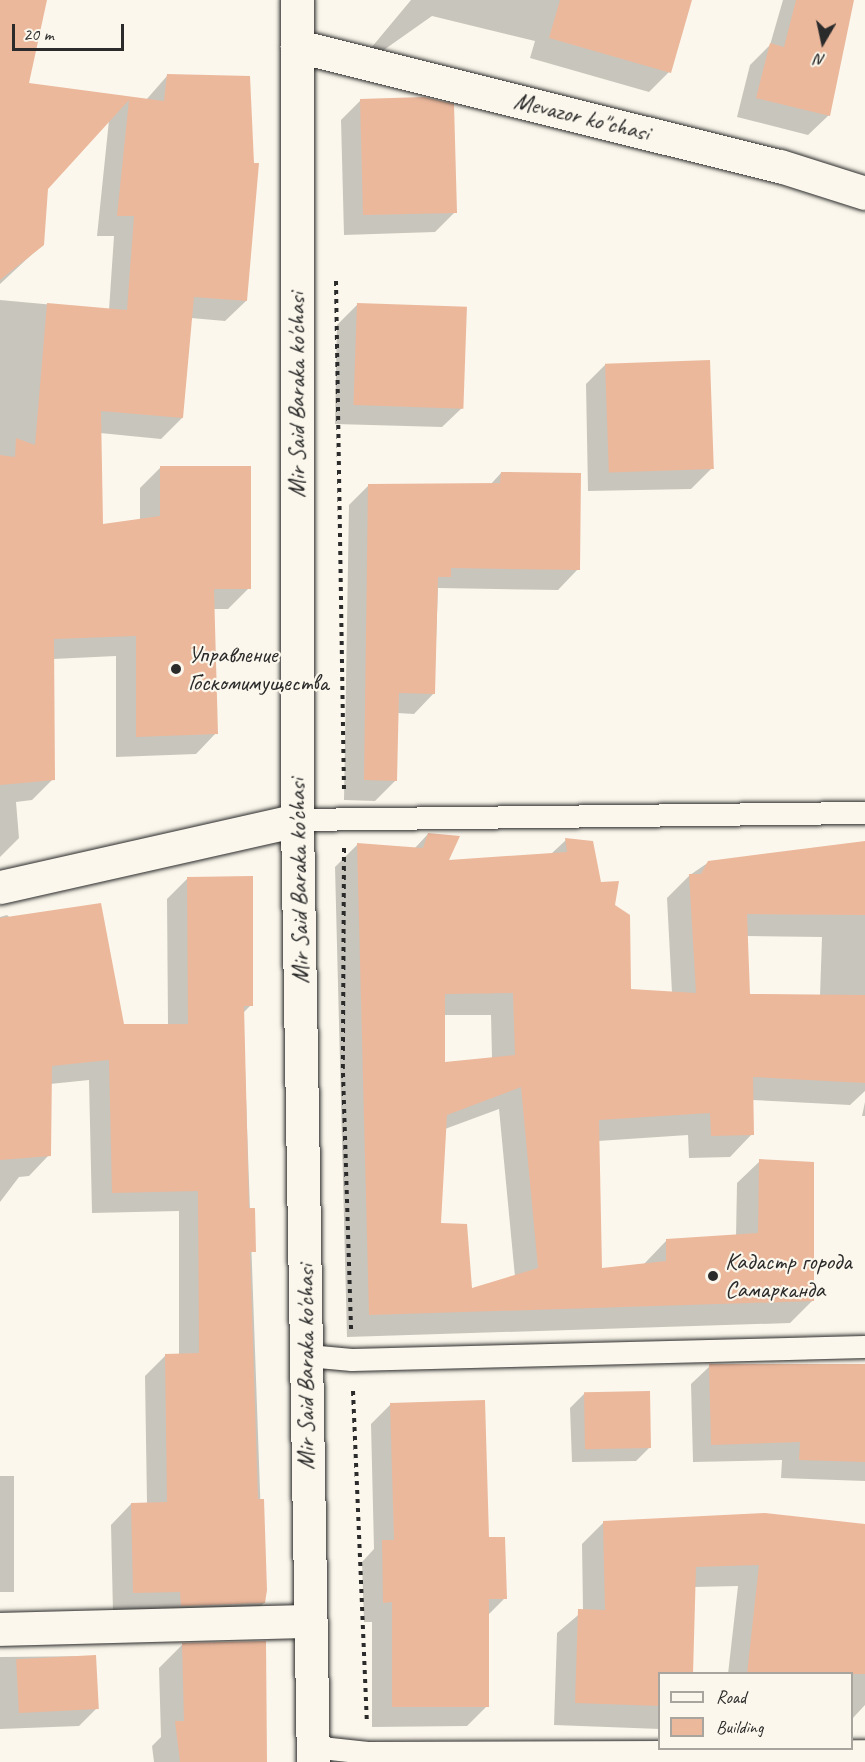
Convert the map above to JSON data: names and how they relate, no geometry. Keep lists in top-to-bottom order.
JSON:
{
  "streets": {
    "street": ["Mevazor ko''chasi", "Mir Said Baraka ko'chasi"]
  },
  "crossings": [
    ["Mevazor ko''chasi", "Mir Said Baraka ko'chasi"]
  ],
  "places": ["Управление Госкомимущества", "Кадастр города Самарканда"],
  "legend": ["Road", "Building"],
  "scale_bar": "20 m",
  "north": "bottom"
}
